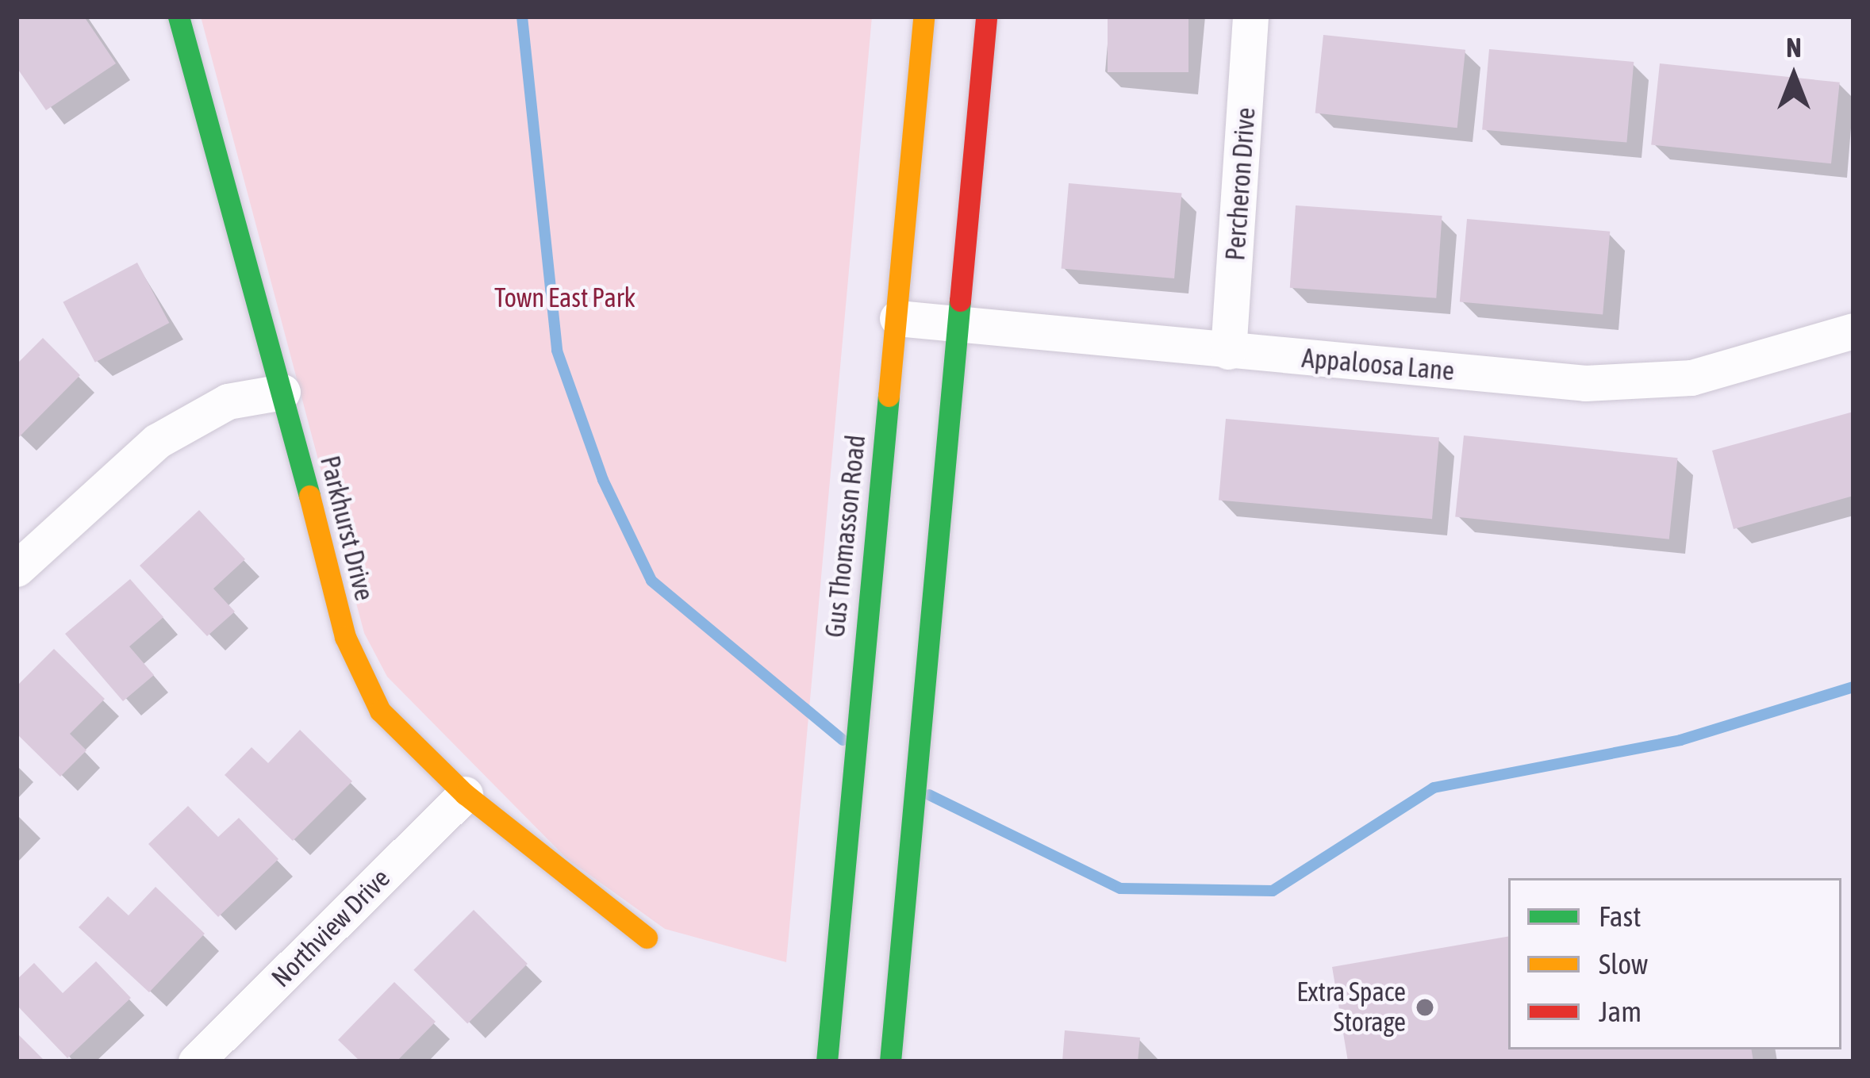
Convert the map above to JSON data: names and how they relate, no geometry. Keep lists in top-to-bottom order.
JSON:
{
  "streets": {
    "main road": ["Parkhurst Drive", "Gus Thomasson Road"],
    "street": ["Percheron Drive", "Appaloosa Lane", "Northview Drive"]
  },
  "crossings": [
    ["Percheron Drive", "Appaloosa Lane"],
    ["Appaloosa Lane", "Gus Thomasson Road"],
    ["Parkhurst Drive", "Northview Drive"]
  ],
  "parks": ["Town East Park"],
  "places": ["Extra Space Storage"],
  "legend": ["Fast", "Slow", "Jam"],
  "north": "top"
}
